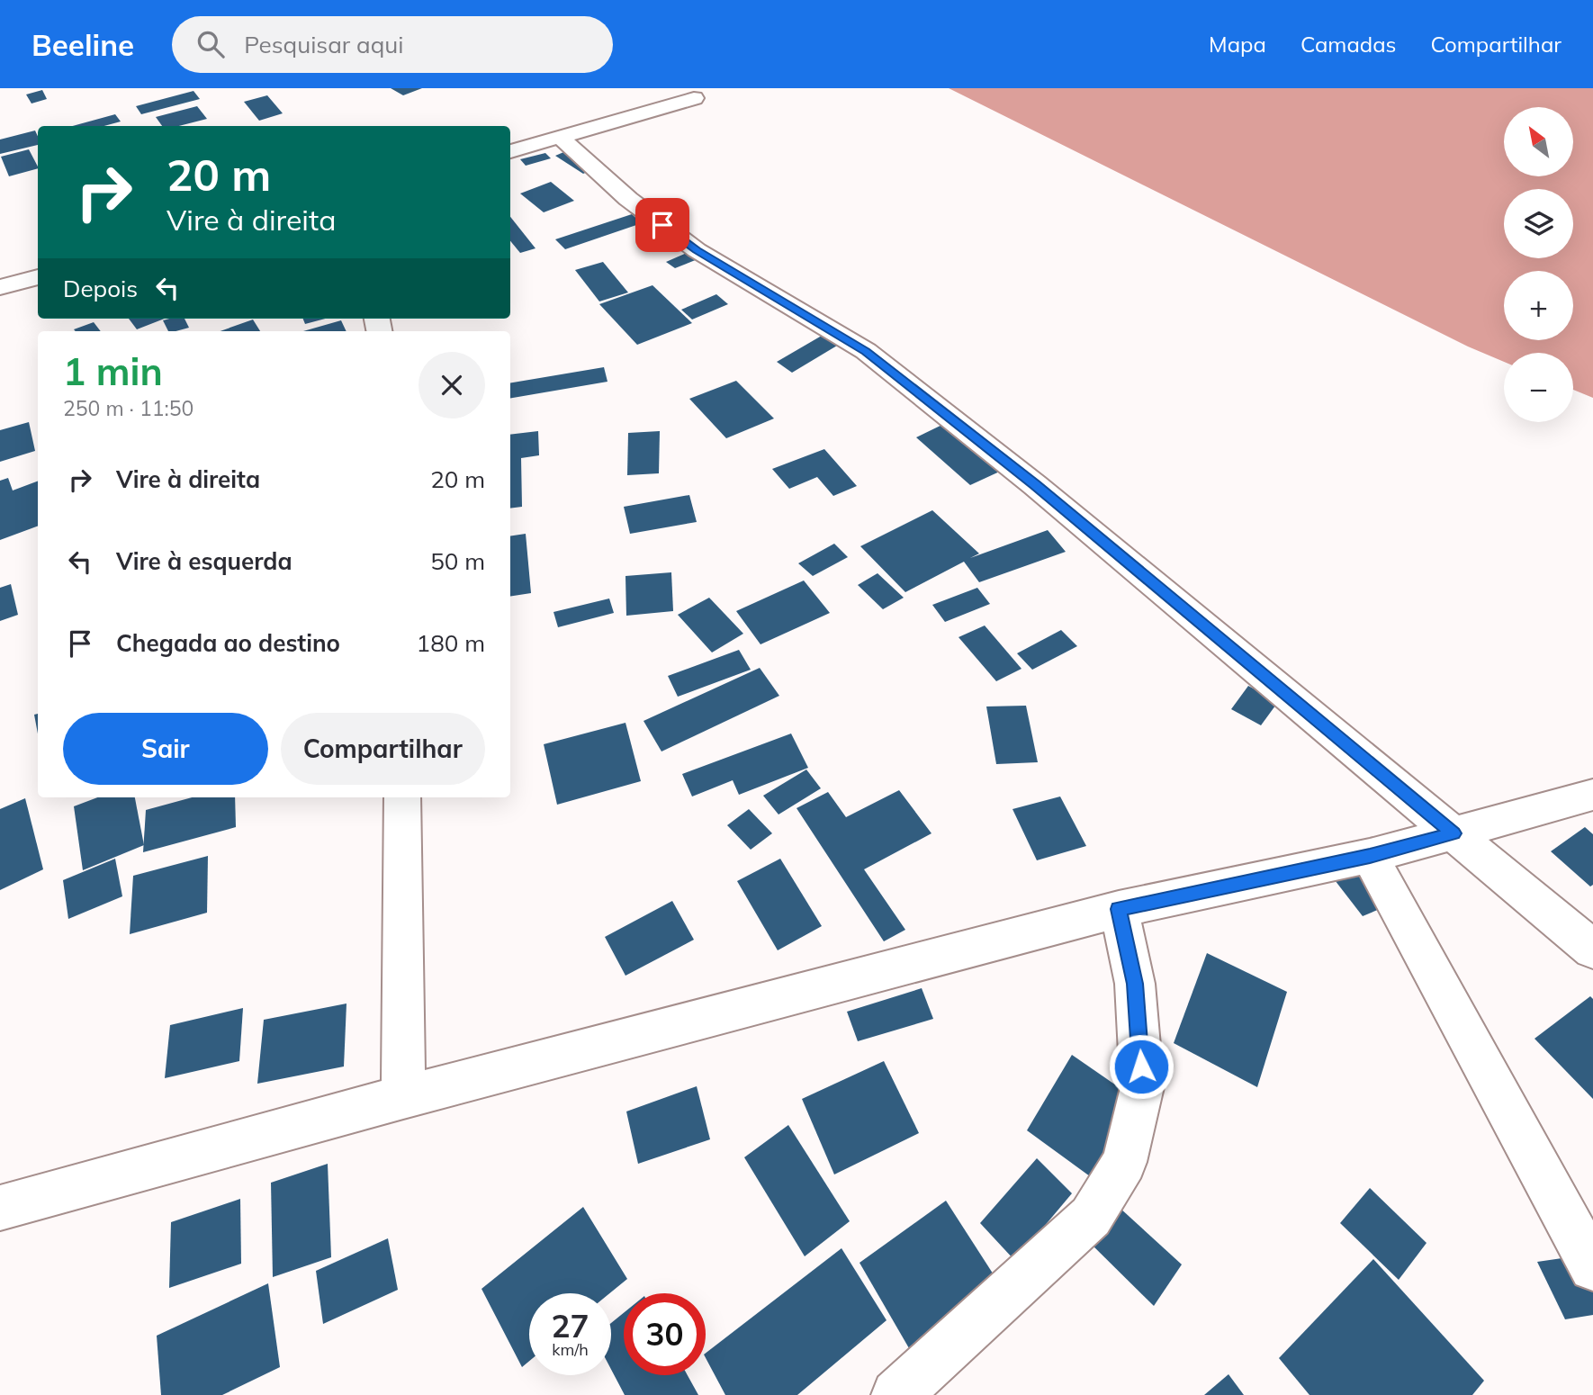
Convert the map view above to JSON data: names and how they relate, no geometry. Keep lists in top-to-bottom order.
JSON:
{
  "north": "top left",
  "page": {
    "header": "Beeline",
    "search": "Pesquisar aqui",
    "nav": ["Mapa", "Camadas", "Compartilhar"],
    "map_buttons": ["+", "−"],
    "turn": ["20 m", "Vire à direita"],
    "then": "Depois",
    "heading": ["1 min", "250 m · 11:50"],
    "list": [
      {
        "name": "Vire à direita",
        "value": "20 m"
      },
      {
        "name": "Vire à esquerda",
        "value": "50 m"
      },
      {
        "name": "Chegada ao destino",
        "value": "180 m"
      }
    ],
    "buttons": ["Sair", "Compartilhar"],
    "speed": "27 km/h",
    "limit": "30"
  }
}
